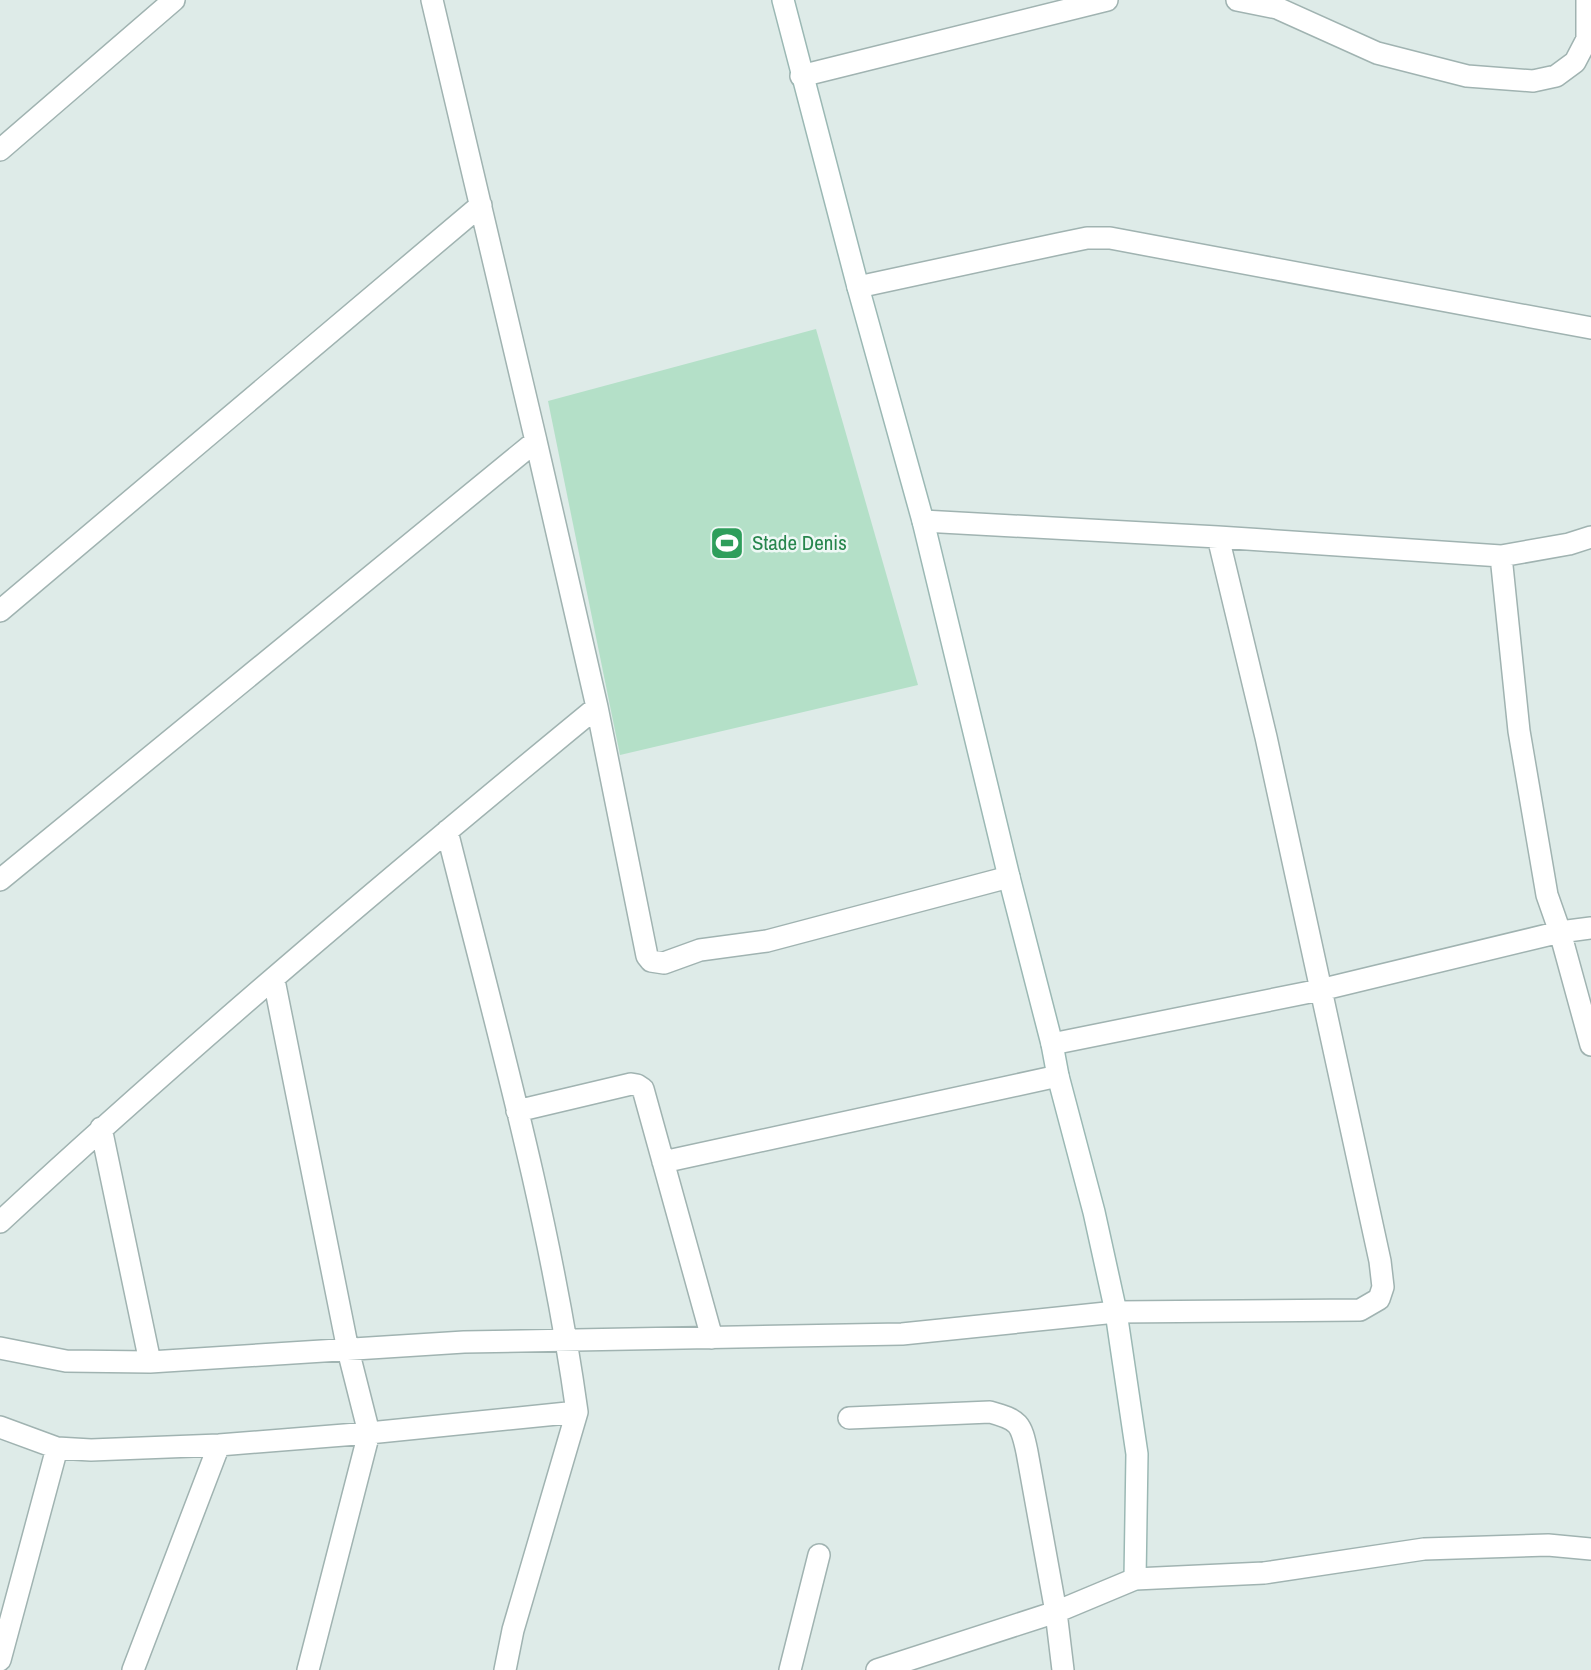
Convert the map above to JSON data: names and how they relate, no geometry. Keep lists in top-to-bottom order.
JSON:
{
  "places": {
    "sports": ["Stade Denis"]
  }
}
